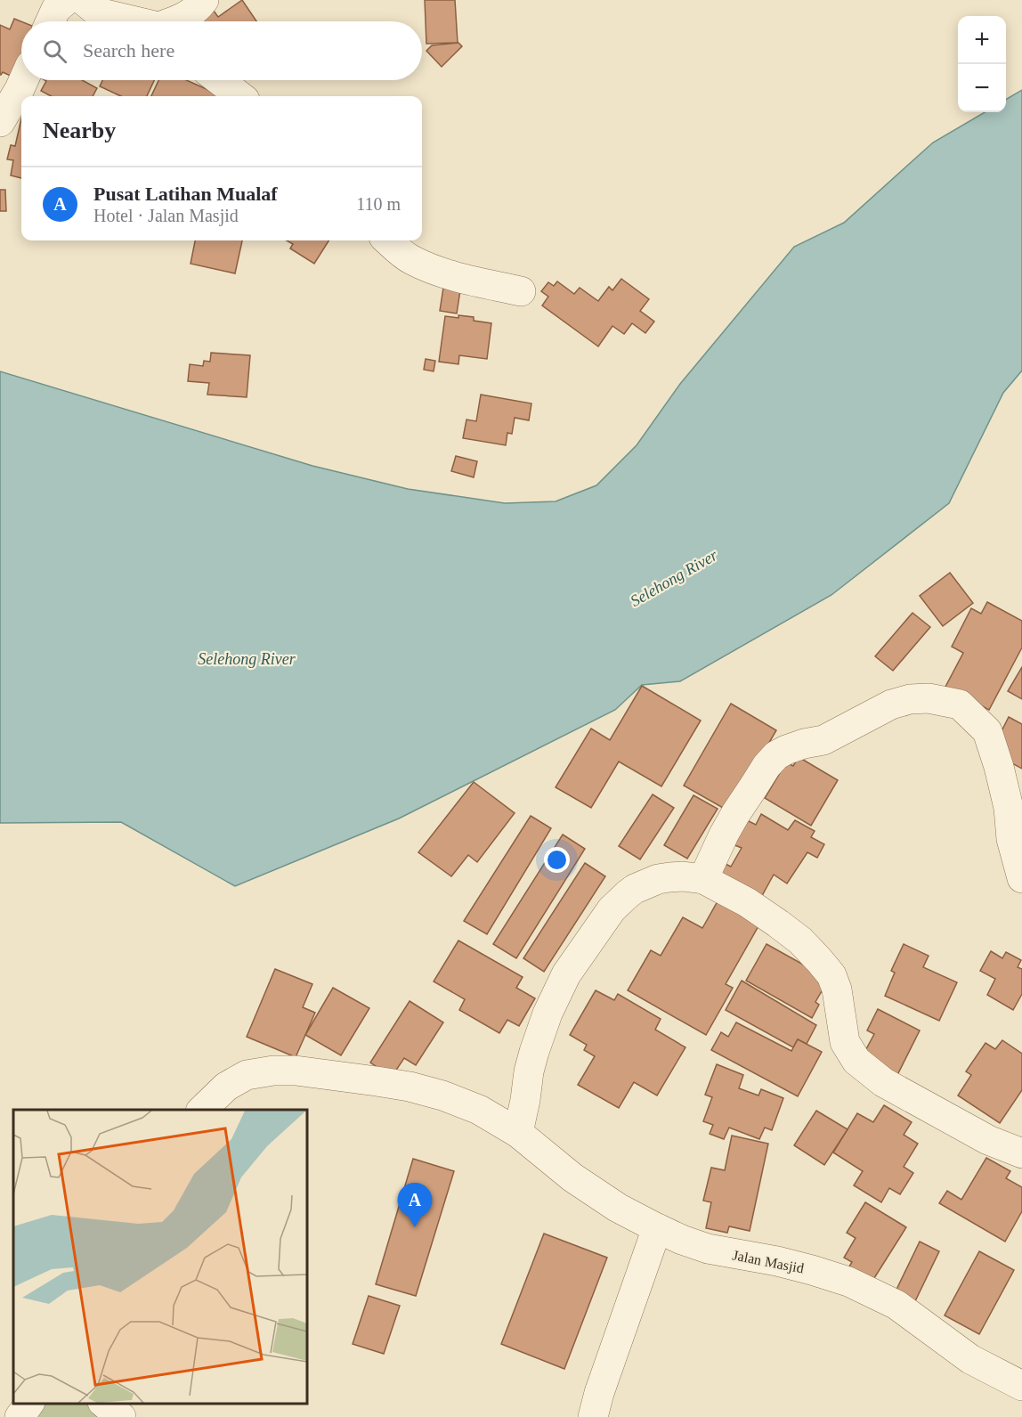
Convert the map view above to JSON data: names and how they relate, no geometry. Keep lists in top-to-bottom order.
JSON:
{
  "streets": {
    "street": ["Jalan Masjid"]
  },
  "water": ["Selehong River"],
  "page": {
    "map_buttons": ["+", "−"],
    "search": "Search here",
    "heading": "Nearby",
    "list": [
      {
        "mark": "A",
        "name": "Pusat Latihan Mualaf",
        "note": "Hotel · Jalan Masjid",
        "value": "110 m"
      }
    ],
    "pins": "A"
  }
}
